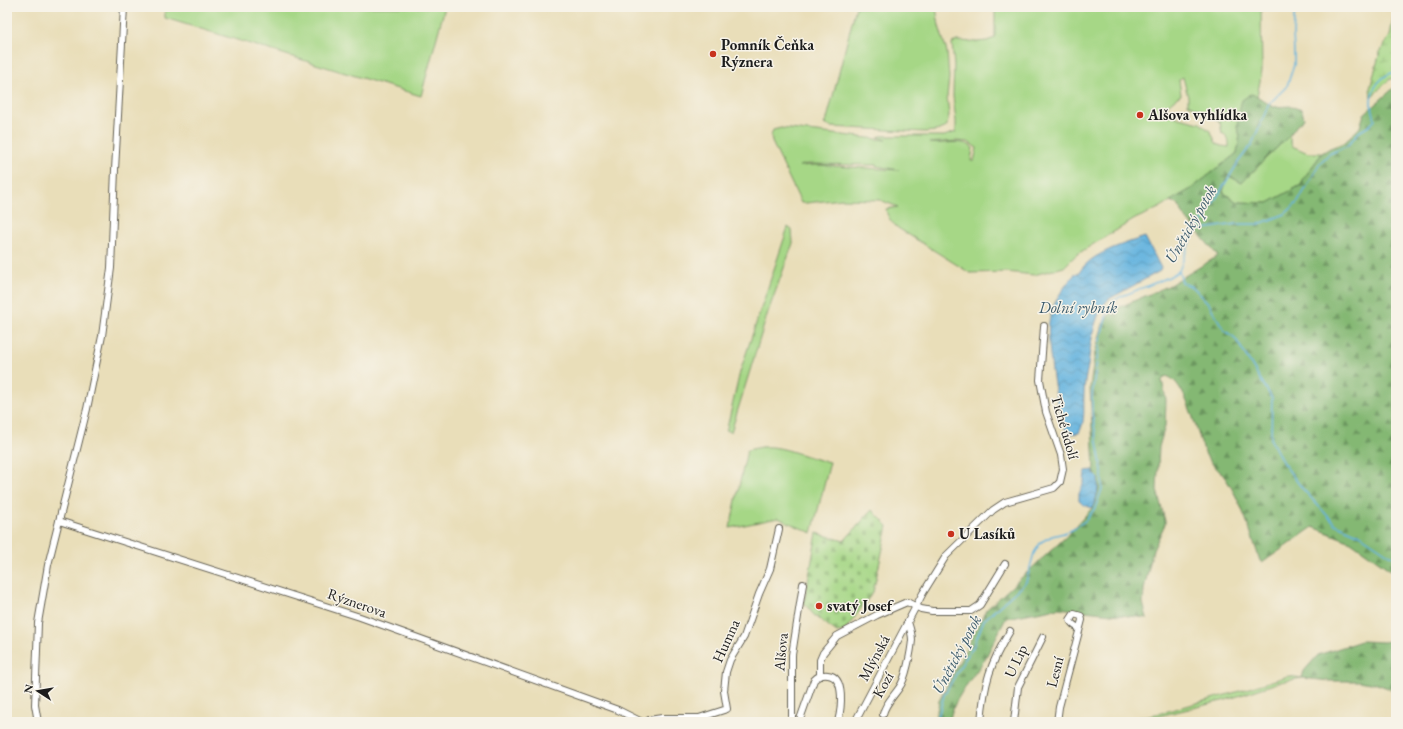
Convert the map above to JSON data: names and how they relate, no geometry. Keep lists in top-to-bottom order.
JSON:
{
  "streets": {
    "street": [
      "Tiché údolí",
      "Rýznerova",
      "Humna",
      "Alšova",
      "Mlýnská",
      "U Lip",
      "Lesní",
      "Kozí"
    ]
  },
  "crossings": [
    ["Tiché údolí", "Mlýnská"],
    ["Mlýnská", "Kozí"]
  ],
  "water": ["Únětický potok", "Dolní rybník"],
  "places": [
    "Pomník Čeňka Rýznera",
    "Alšova vyhlídka",
    "U Lasíků",
    "svatý Josef"
  ],
  "north": "left"
}
